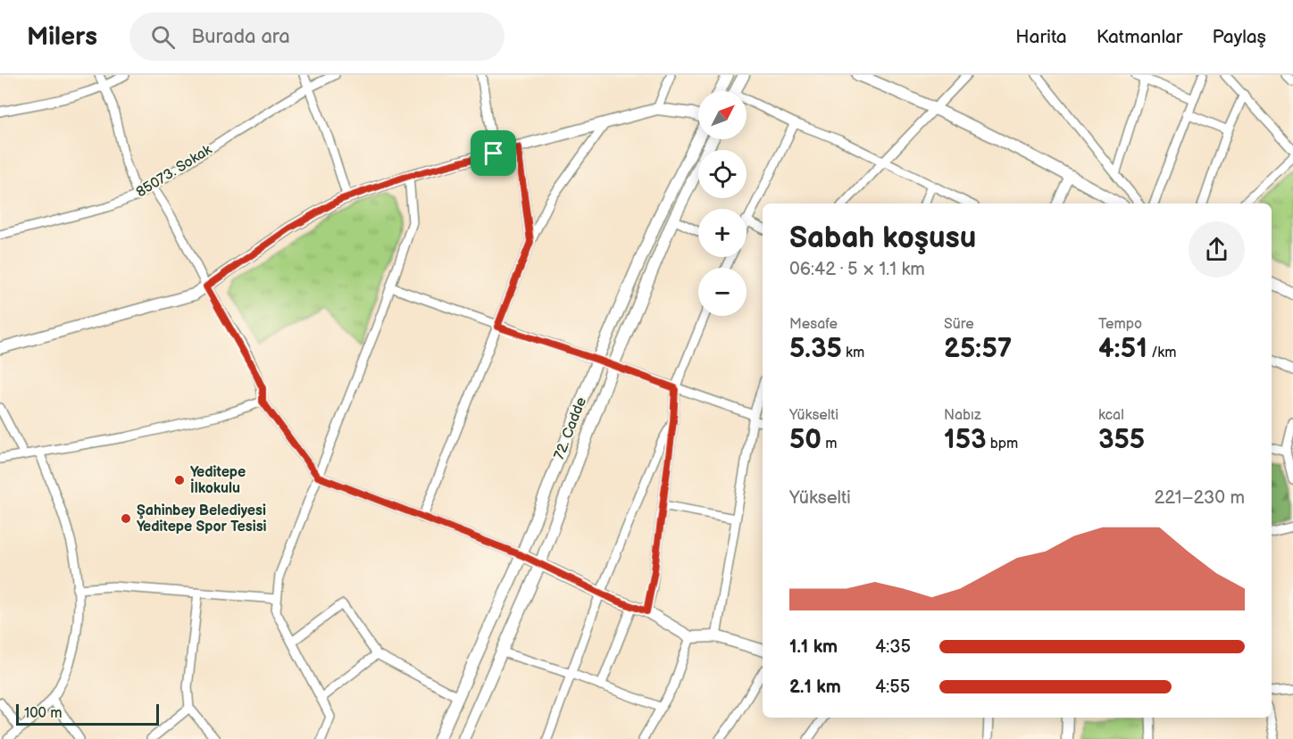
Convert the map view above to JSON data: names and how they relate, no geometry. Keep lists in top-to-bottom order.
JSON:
{
  "streets": {
    "main road": ["72. Cadde"],
    "street": ["85073. Sokak"]
  },
  "places": ["Yeditepe İlkokulu", "Şahinbey Belediyesi Yeditepe Spor Tesisi"],
  "scale_bar": "100 m",
  "north": "top right",
  "page": {
    "header": "Milers",
    "search": "Burada ara",
    "nav": ["Harita", "Katmanlar", "Paylaş"],
    "map_buttons": ["+", "−"],
    "heading": ["Sabah koşusu", "06:42 · 5 × 1.1 km"],
    "stats": [
      ["Mesafe", "5.35 km"],
      ["Süre", "25:57"],
      ["Tempo", "4:51 /km"],
      ["Yükselti", "50 m"],
      ["Nabız", "153 bpm"],
      ["kcal", "355"]
    ],
    "chart": ["Yükselti", "221–230 m"],
    "list": [
      {
        "name": "1.1 km",
        "note": "4:35"
      },
      {
        "name": "2.1 km",
        "note": "4:55"
      }
    ],
    "scale": "100 m"
  }
}
